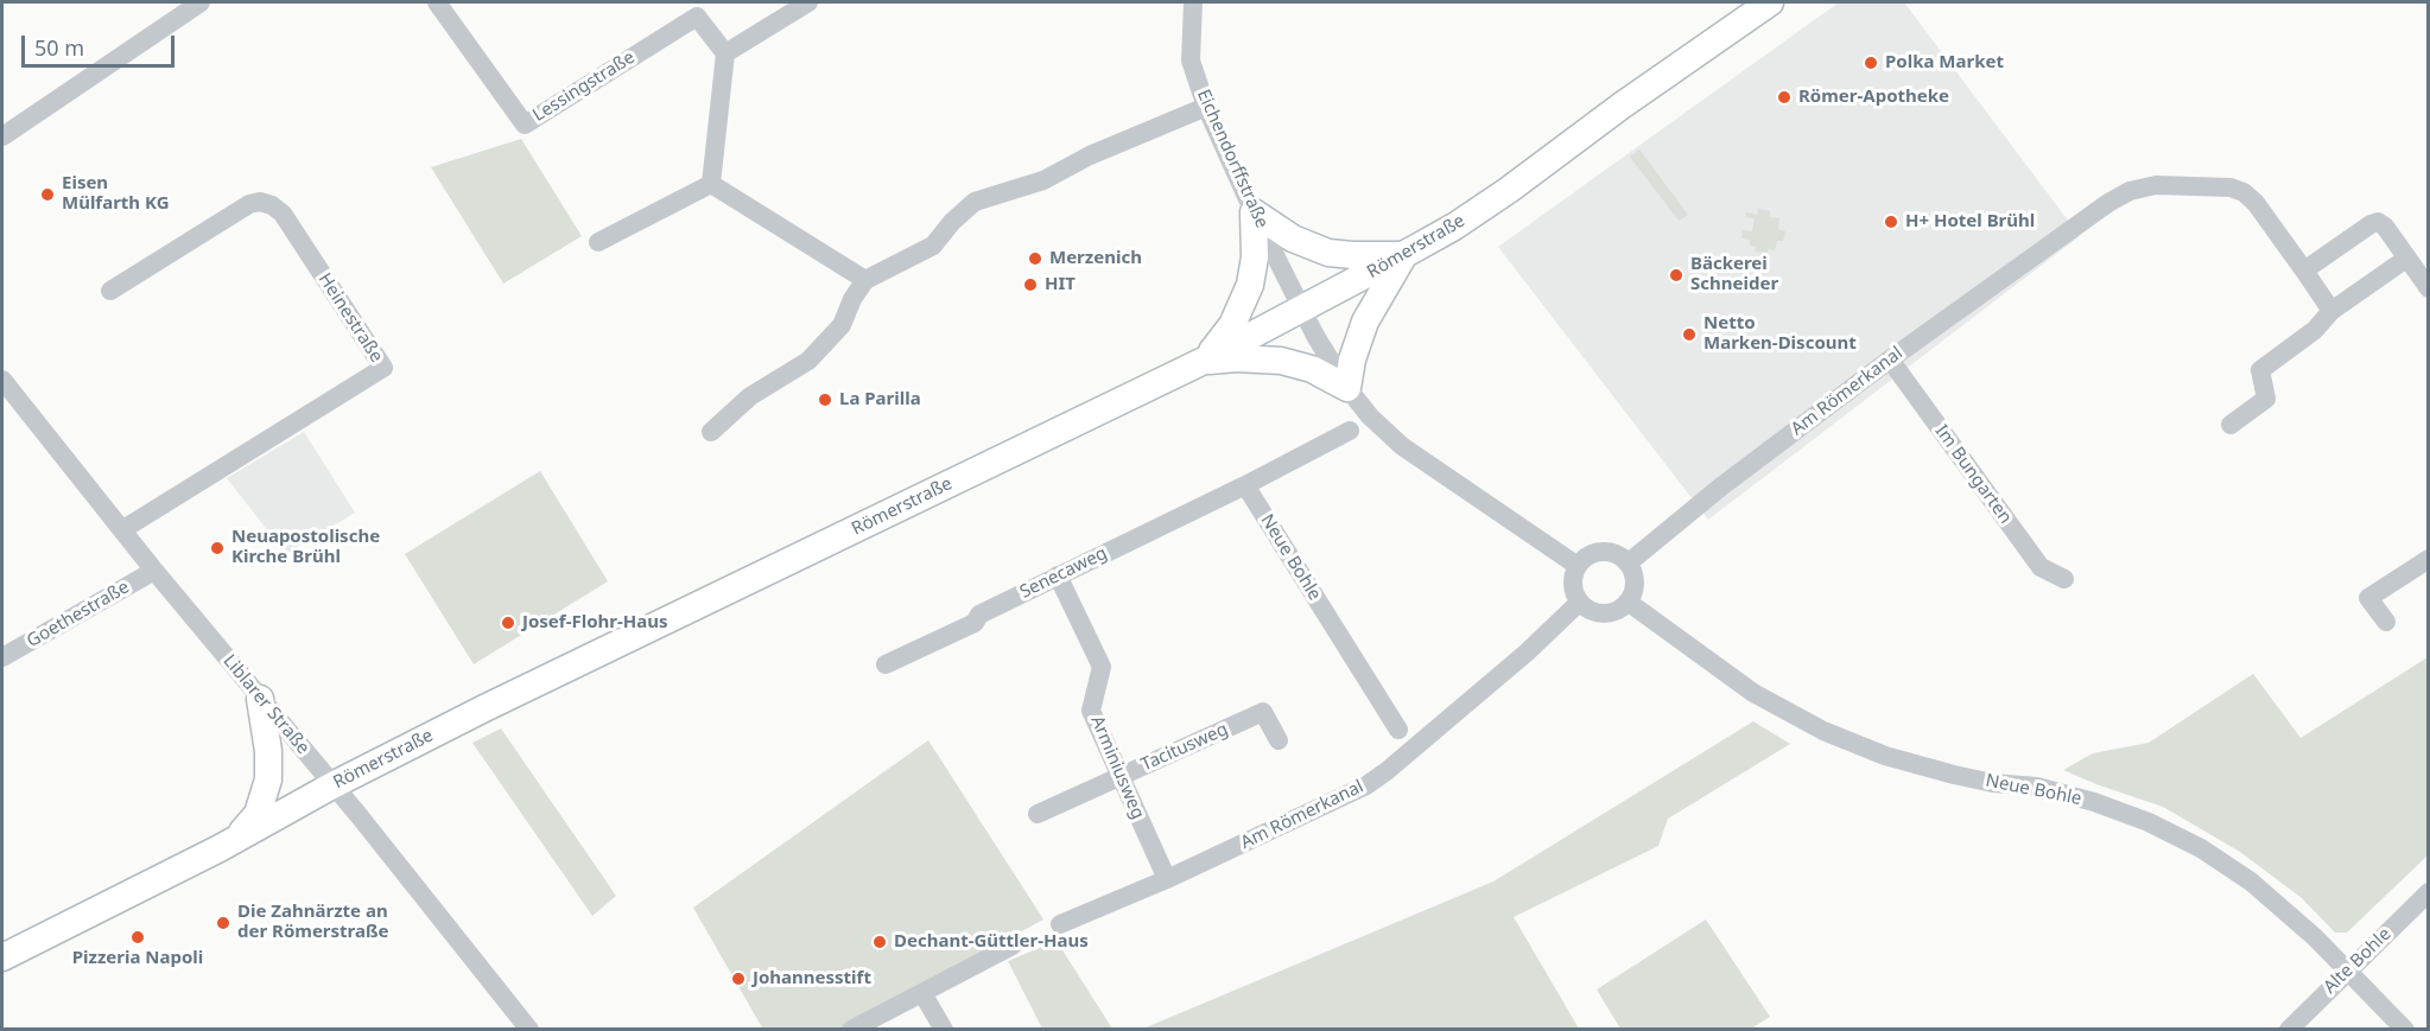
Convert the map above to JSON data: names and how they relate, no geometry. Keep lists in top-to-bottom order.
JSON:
{
  "streets": {
    "main road": ["Römerstraße"],
    "street": [
      "Lessingstraße",
      "Eichendorffstraße",
      "Heinestraße",
      "Am Römerkanal",
      "Im Bungarten",
      "Neue Bohle",
      "Senecaweg",
      "Goethestraße",
      "Liblarer Straße",
      "Tacitusweg",
      "Arminiusweg",
      "Alte Bohle"
    ]
  },
  "crossings": [
    ["Eichendorffstraße", "Römerstraße"],
    ["Römerstraße", "Liblarer Straße"],
    ["Heinestraße", "Liblarer Straße"],
    ["Am Römerkanal", "Im Bungarten"],
    ["Am Römerkanal", "Neue Bohle"],
    ["Am Römerkanal", "Arminiusweg"],
    ["Neue Bohle", "Senecaweg"],
    ["Neue Bohle", "Alte Bohle"],
    ["Senecaweg", "Arminiusweg"],
    ["Goethestraße", "Liblarer Straße"],
    ["Tacitusweg", "Arminiusweg"]
  ],
  "places": [
    "Polka Market",
    "Römer-Apotheke",
    "Eisen Mülfarth KG",
    "H+ Hotel Brühl",
    "Merzenich",
    "Bäckerei Schneider",
    "HIT",
    "Netto Marken-Discount",
    "La Parilla",
    "Neuapostolische Kirche Brühl",
    "Josef-Flohr-Haus",
    "Die Zahnärzte an der Römerstraße",
    "Pizzeria Napoli",
    "Dechant-Güttler-Haus",
    "Johannesstift"
  ],
  "scale_bar": "50 m"
}
